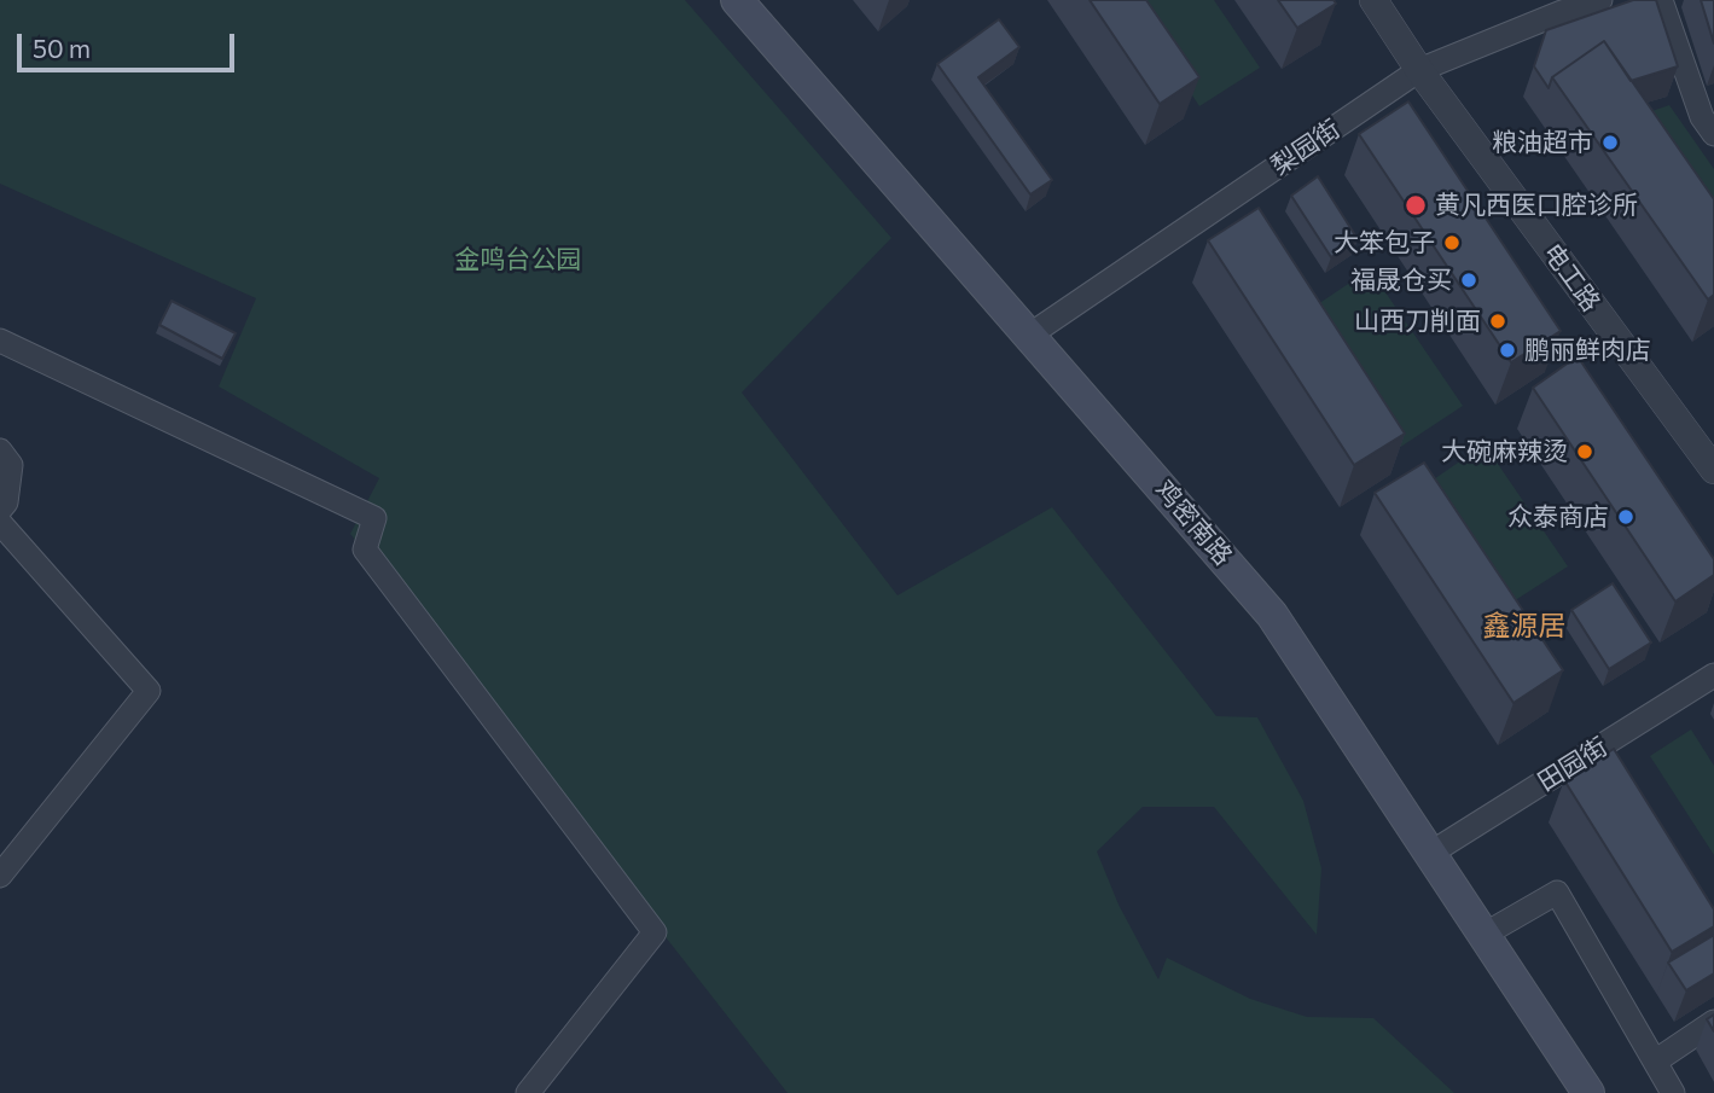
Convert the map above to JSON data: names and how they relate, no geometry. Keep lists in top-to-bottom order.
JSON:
{
  "streets": {
    "main road": ["鸡密南路"],
    "street": ["梨园街", "电工路", "田园街"]
  },
  "crossings": [
    ["梨园街", "电工路"],
    ["梨园街", "鸡密南路"],
    ["鸡密南路", "田园街"]
  ],
  "districts": ["鑫源居"],
  "parks": ["金鸣台公园"],
  "places": [
    "粮油超市",
    "黄凡西医口腔诊所",
    "大笨包子",
    "福晟仓买",
    "山西刀削面",
    "鹏丽鲜肉店",
    "大碗麻辣烫",
    "众泰商店"
  ],
  "scale_bar": "50 m"
}
